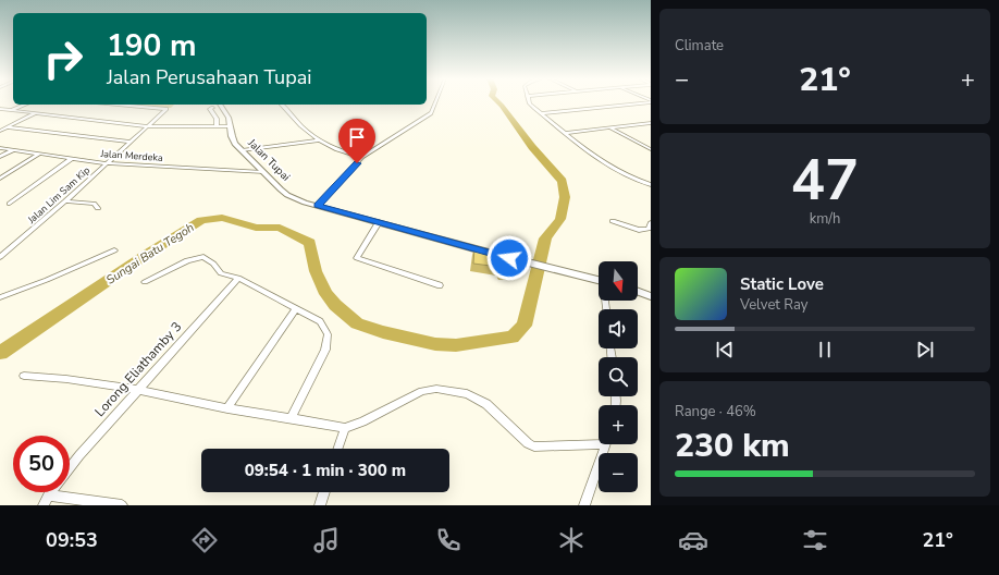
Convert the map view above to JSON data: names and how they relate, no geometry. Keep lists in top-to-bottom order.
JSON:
{
  "streets": {
    "main road": ["Jalan Tupai"],
    "street": ["Jalan Merdeka", "Jalan Lim Sam Kip", "Lorong Eliathamby 3"]
  },
  "crossings": [
    ["Jalan Merdeka", "Jalan Tupai"],
    ["Jalan Merdeka", "Jalan Lim Sam Kip"]
  ],
  "water": ["Sungai Batu Tegoh"],
  "north": "bottom",
  "page": {
    "tile": [
      "Climate",
      ["47", "km/h"],
      ["Range · 46%", "230 km"]
    ],
    "turn": ["190 m", "Jalan Perusahaan Tupai"],
    "heat": ["−", "21°", "+"],
    "map_buttons": ["+", "−"],
    "song": ["Static Love", "Velvet Ray"],
    "limit": "50",
    "trip": "09:54 · 1 min · 300 m",
    "tabs": ["09:53", "21°"]
  }
}
